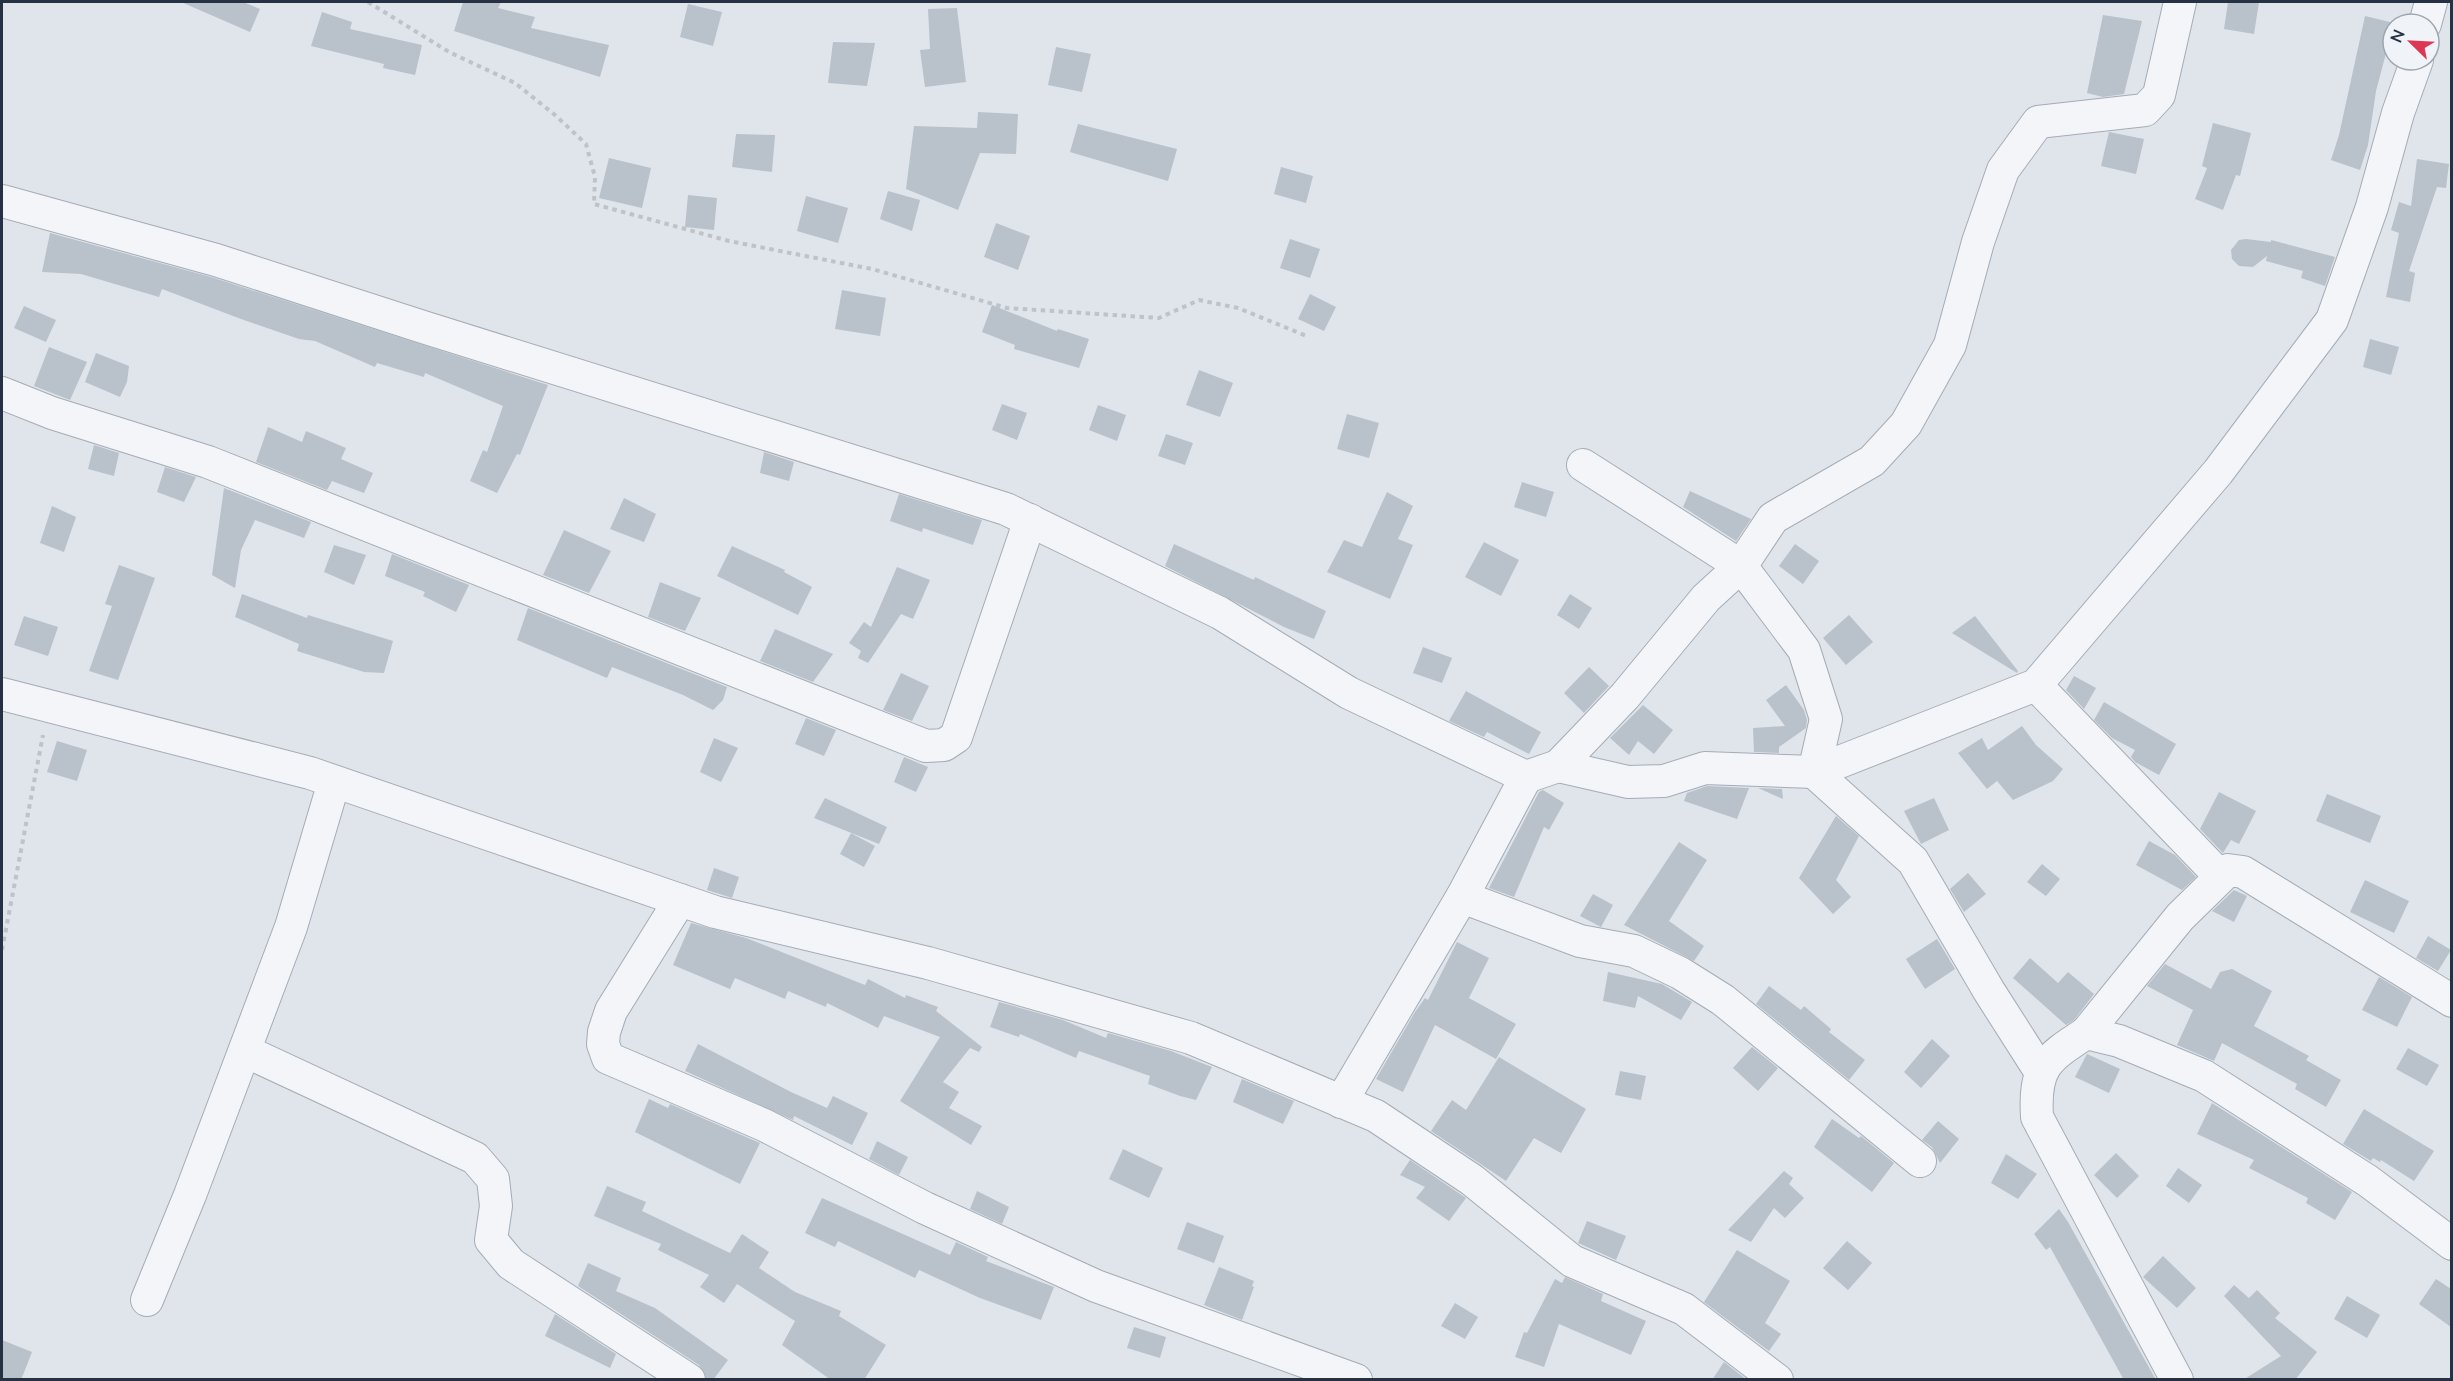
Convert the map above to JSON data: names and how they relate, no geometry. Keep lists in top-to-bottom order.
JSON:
{
  "north": "top left"
}
